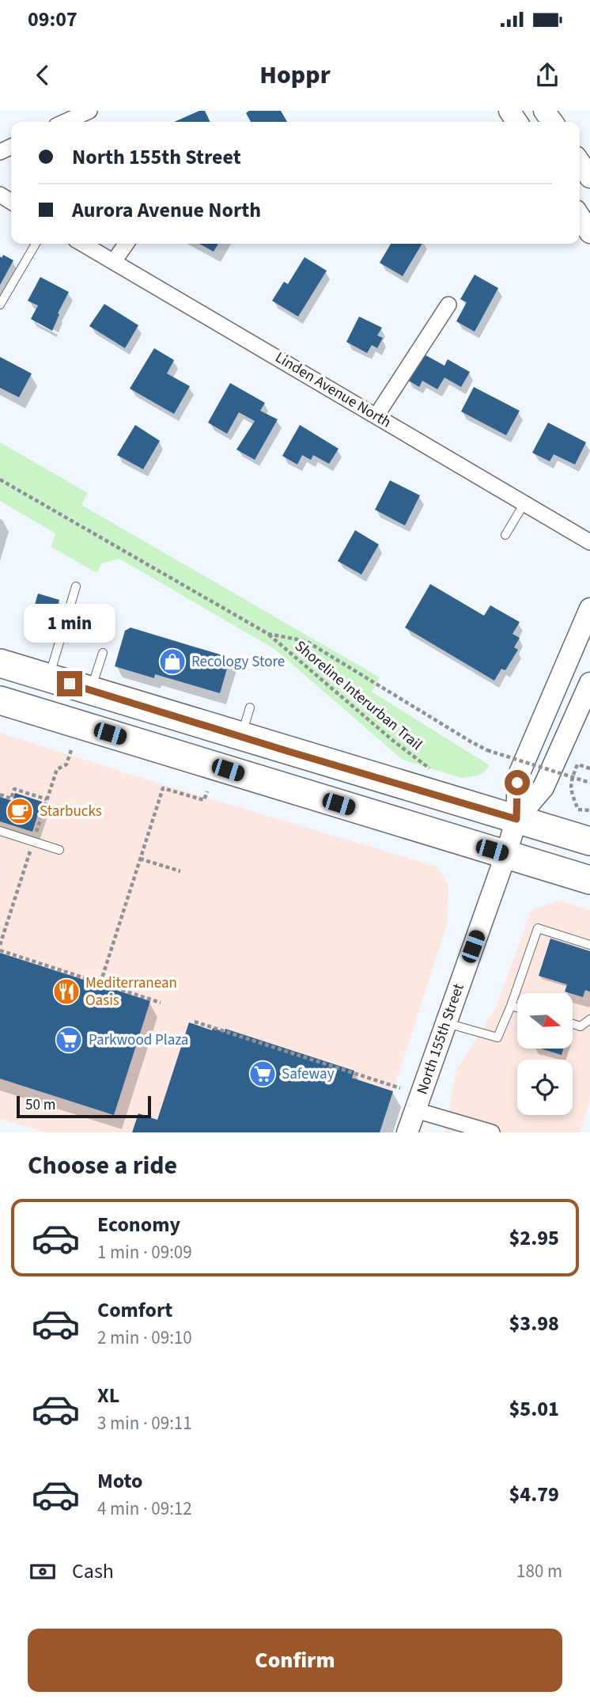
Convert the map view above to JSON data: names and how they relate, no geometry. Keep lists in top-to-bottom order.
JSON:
{
  "streets": {
    "main road": ["North 155th Street"],
    "street": ["Linden Avenue North"],
    "path": ["Shoreline Interurban Trail"]
  },
  "places": {
    "shop": ["Recology Store"],
    "cafe": ["Starbucks"],
    "restaurant": ["Mediterranean Oasis"],
    "supermarket": ["Parkwood Plaza", "Safeway"]
  },
  "scale_bar": "50 m",
  "north": "right",
  "page": {
    "status": "09:07",
    "header": "Hoppr",
    "banner": ["North 155th Street", "Aurora Avenue North"],
    "bubble": "1 min",
    "scale": "50 m",
    "heading": "Choose a ride",
    "list": [
      {
        "name": "Economy",
        "note": "1 min · 09:09",
        "value": "$2.95"
      },
      {
        "name": "Comfort",
        "note": "2 min · 09:10",
        "value": "$3.98"
      },
      {
        "name": "XL",
        "note": "3 min · 09:11",
        "value": "$5.01"
      },
      {
        "name": "Moto",
        "note": "4 min · 09:12",
        "value": "$4.79"
      }
    ],
    "pay": ["Cash", "180 m"],
    "buttons": "Confirm"
  }
}
